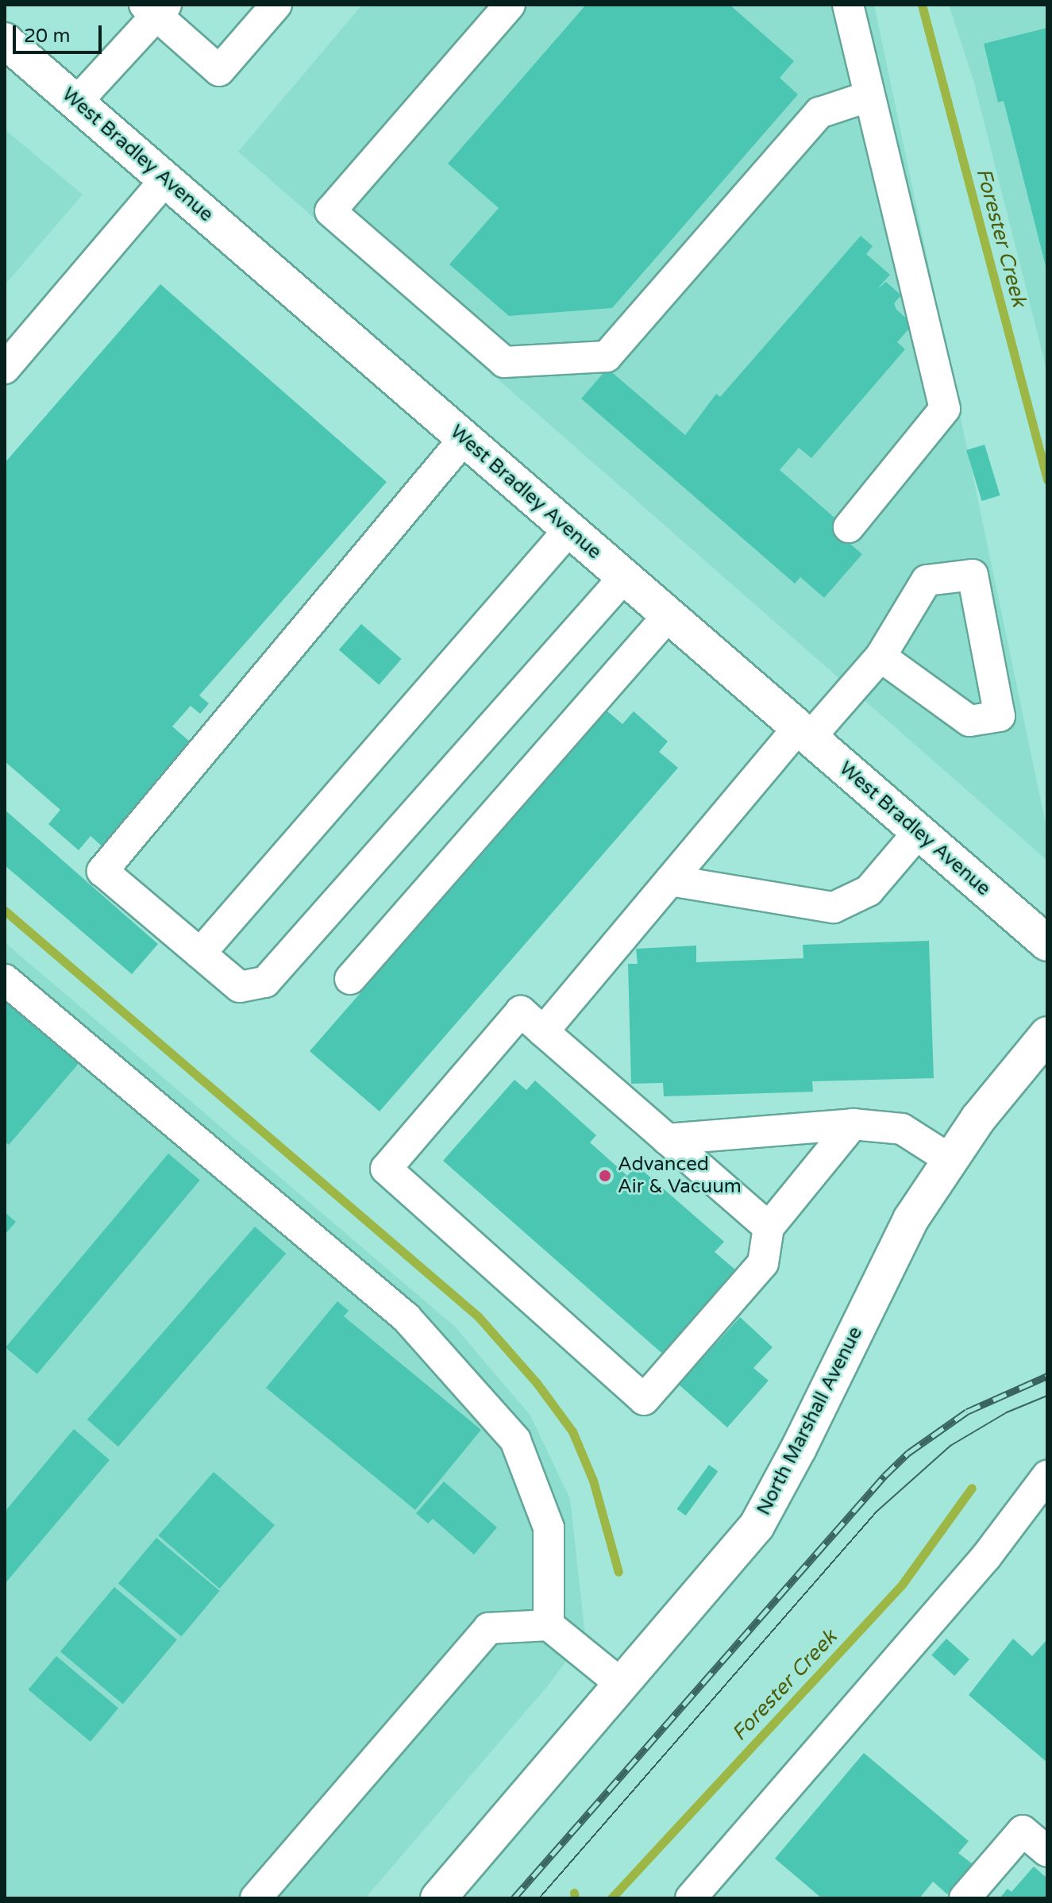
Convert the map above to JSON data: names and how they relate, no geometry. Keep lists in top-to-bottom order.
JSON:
{
  "streets": {
    "main road": ["West Bradley Avenue", "North Marshall Avenue"]
  },
  "water": ["Forester Creek"],
  "places": ["Advanced Air & Vacuum"],
  "scale_bar": "20 m"
}
